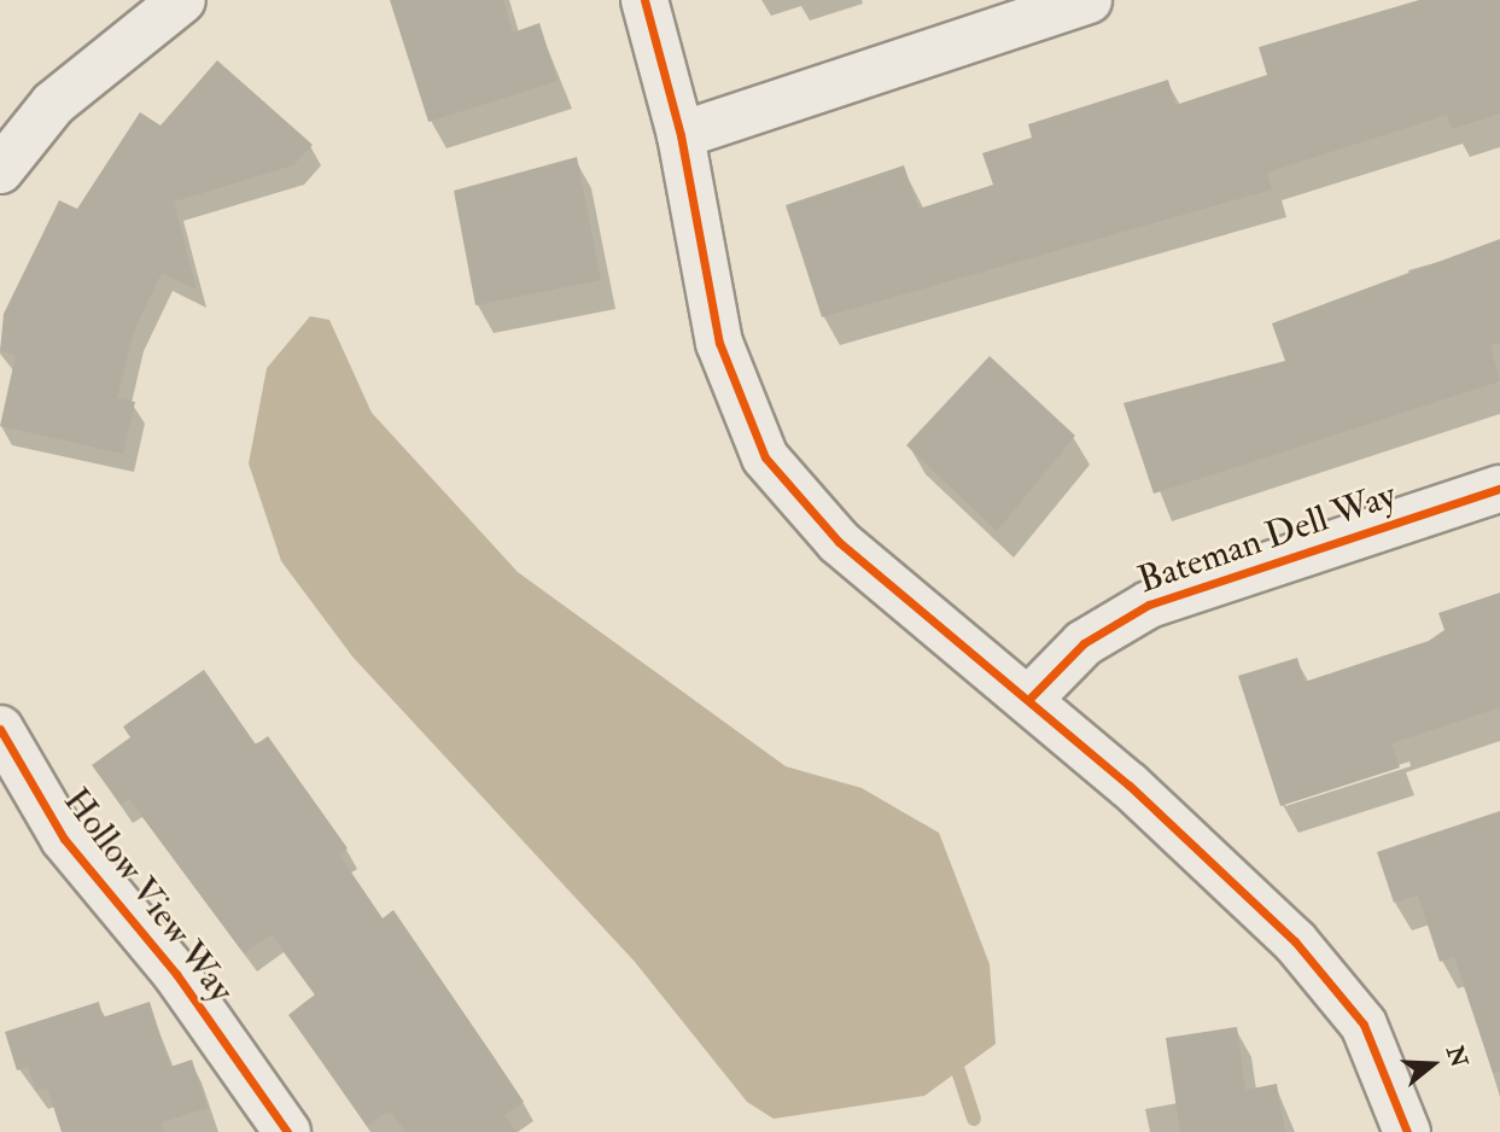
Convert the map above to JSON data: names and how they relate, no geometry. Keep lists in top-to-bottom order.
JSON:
{
  "streets": {
    "street": ["Bateman Dell Way", "Hollow View Way"]
  },
  "north": "right"
}
